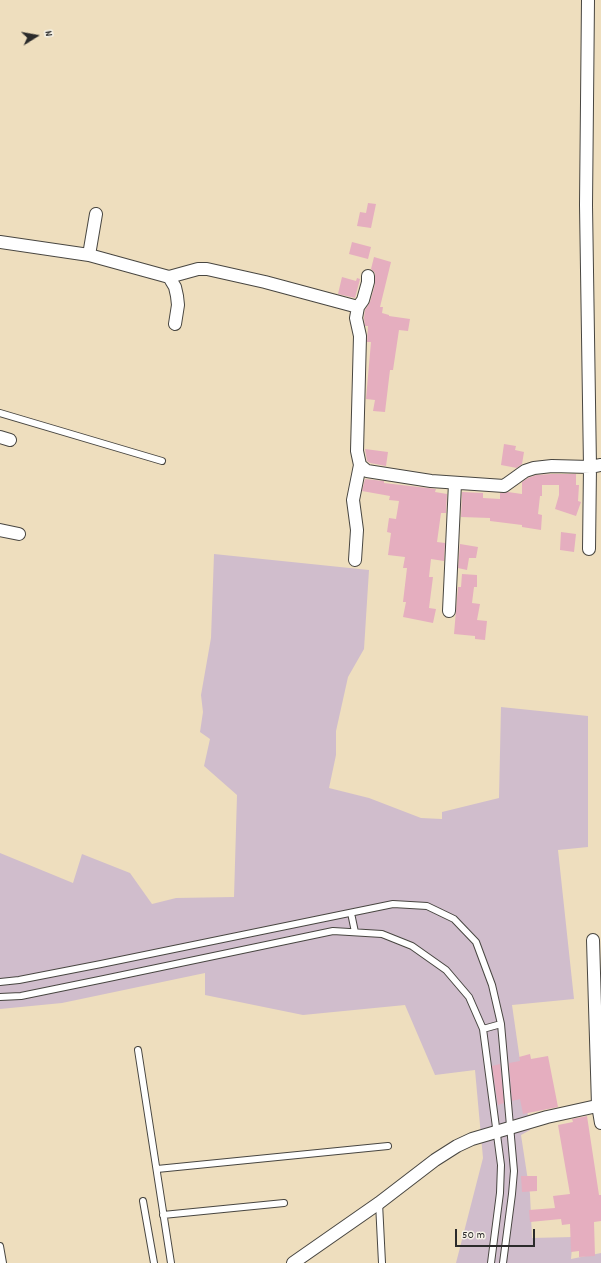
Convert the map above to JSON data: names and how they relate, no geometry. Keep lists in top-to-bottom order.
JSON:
{
  "scale_bar": "50 m",
  "north": "right"
}
